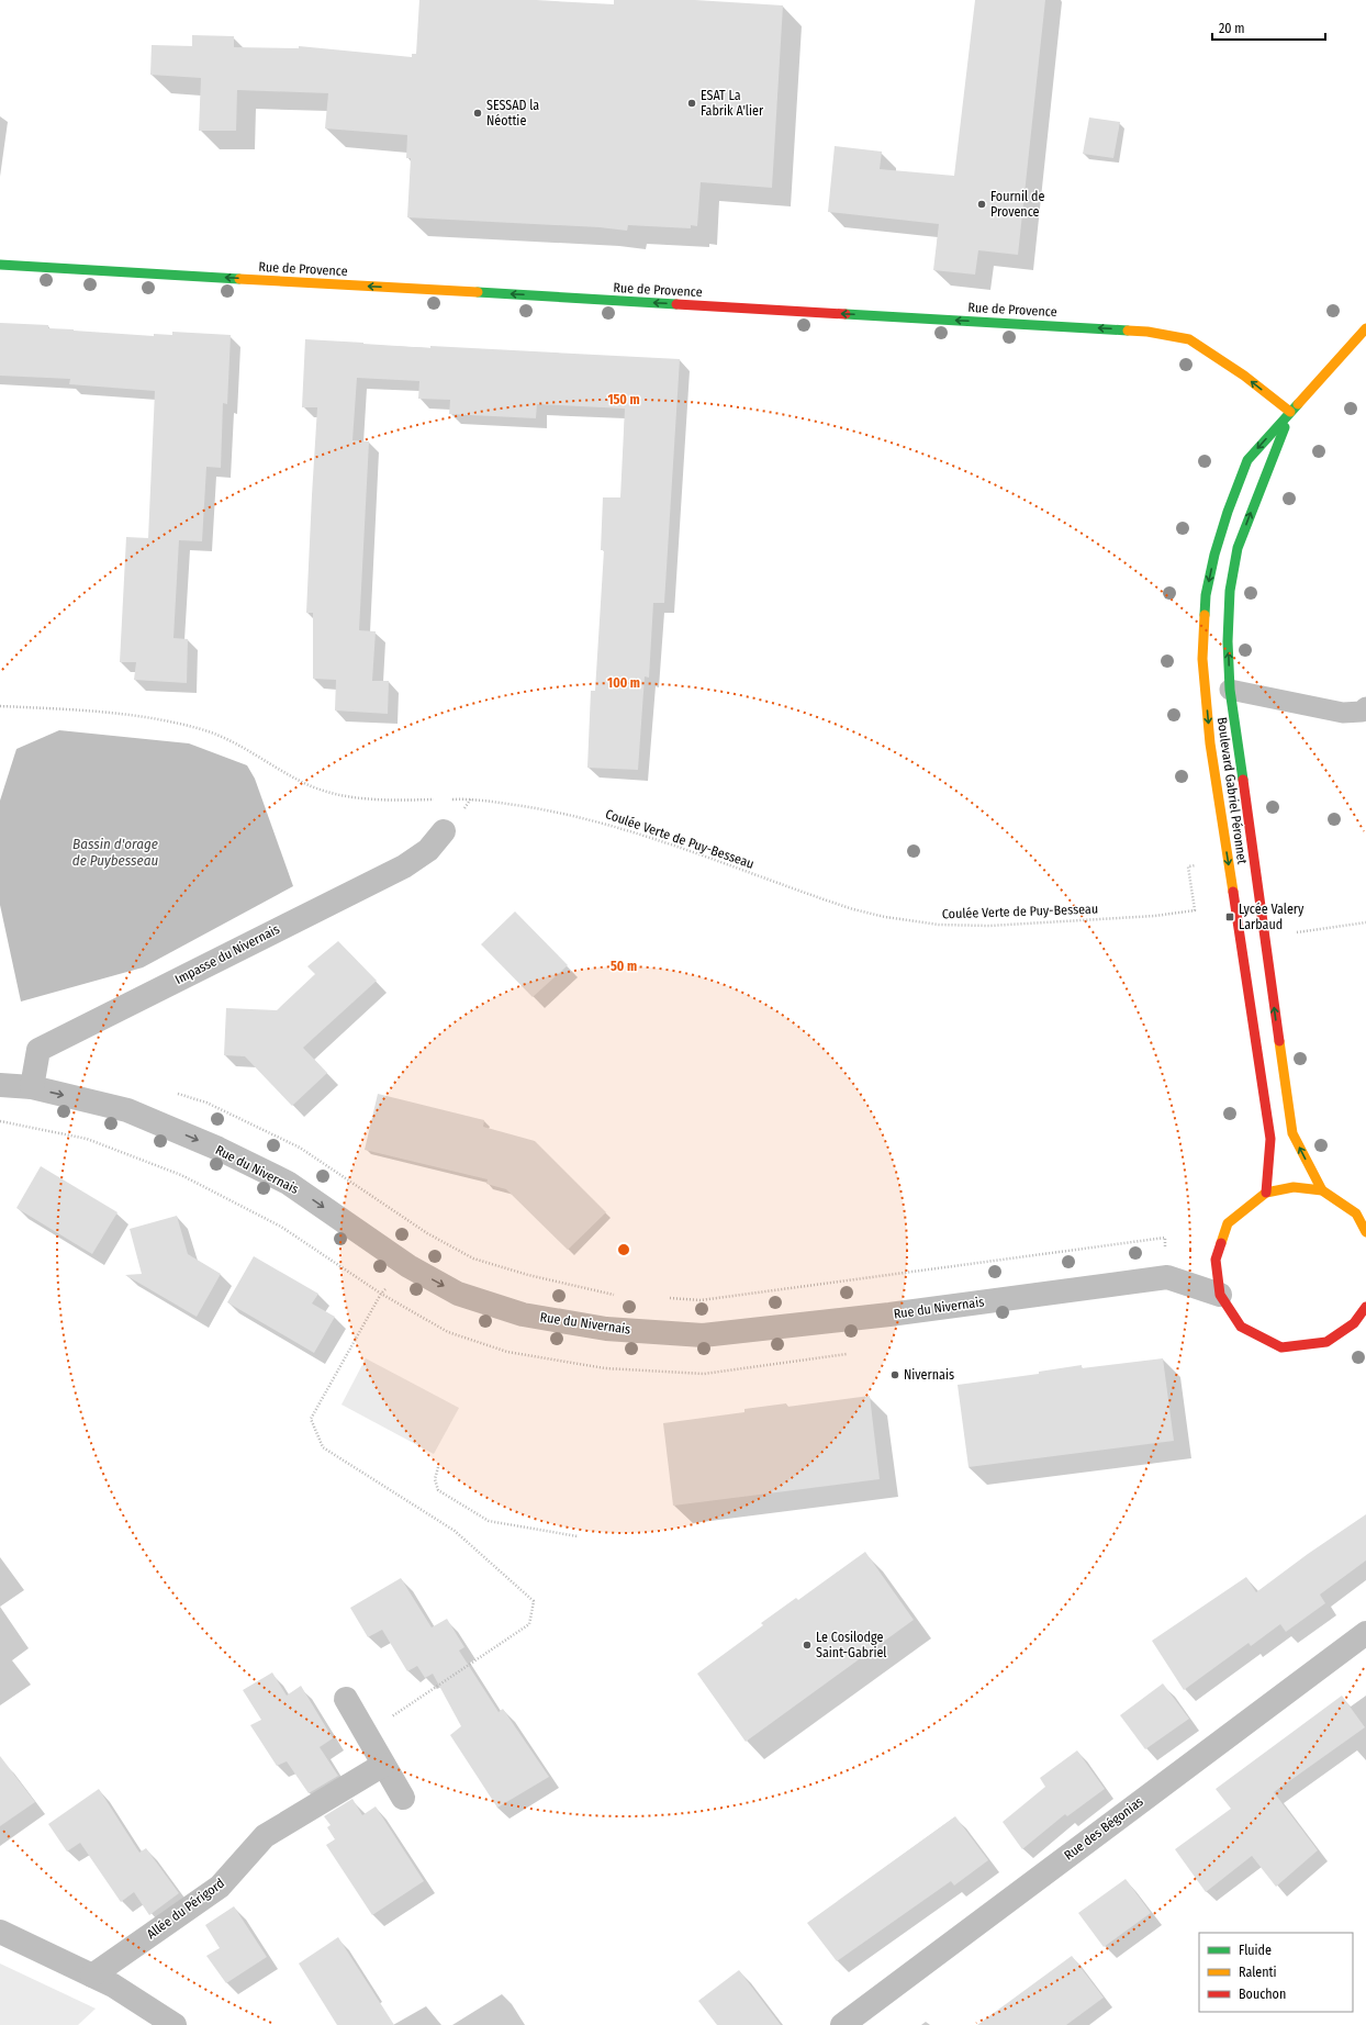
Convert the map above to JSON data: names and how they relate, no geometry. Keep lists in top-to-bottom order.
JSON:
{
  "streets": {
    "main road": ["Rue de Provence", "Boulevard Gabriel Péronnet"],
    "street": [
      "Impasse du Nivernais",
      "Rue du Nivernais",
      "Rue des Bégonias",
      "Allée du Périgord"
    ],
    "path": ["Coulée Verte de Puy-Besseau"]
  },
  "crossings": [
    ["Rue de Provence", "Boulevard Gabriel Péronnet"],
    ["Impasse du Nivernais", "Rue du Nivernais"]
  ],
  "one_way": ["Rue de Provence", "Rue du Nivernais"],
  "water": ["Bassin d'orage de Puybesseau"],
  "places": {
    "other": [
      "ESAT La Fabrik A'lier",
      "SESSAD la Néottie",
      "Fournil de Provence",
      "Nivernais",
      "Le Cosilodge Saint-Gabriel"
    ],
    "transit": ["Lycée Valery Larbaud"]
  },
  "legend": ["Fluide", "Ralenti", "Bouchon"],
  "scale_bar": "20 m",
  "rings": ["150 m", "100 m", "50 m"]
}
